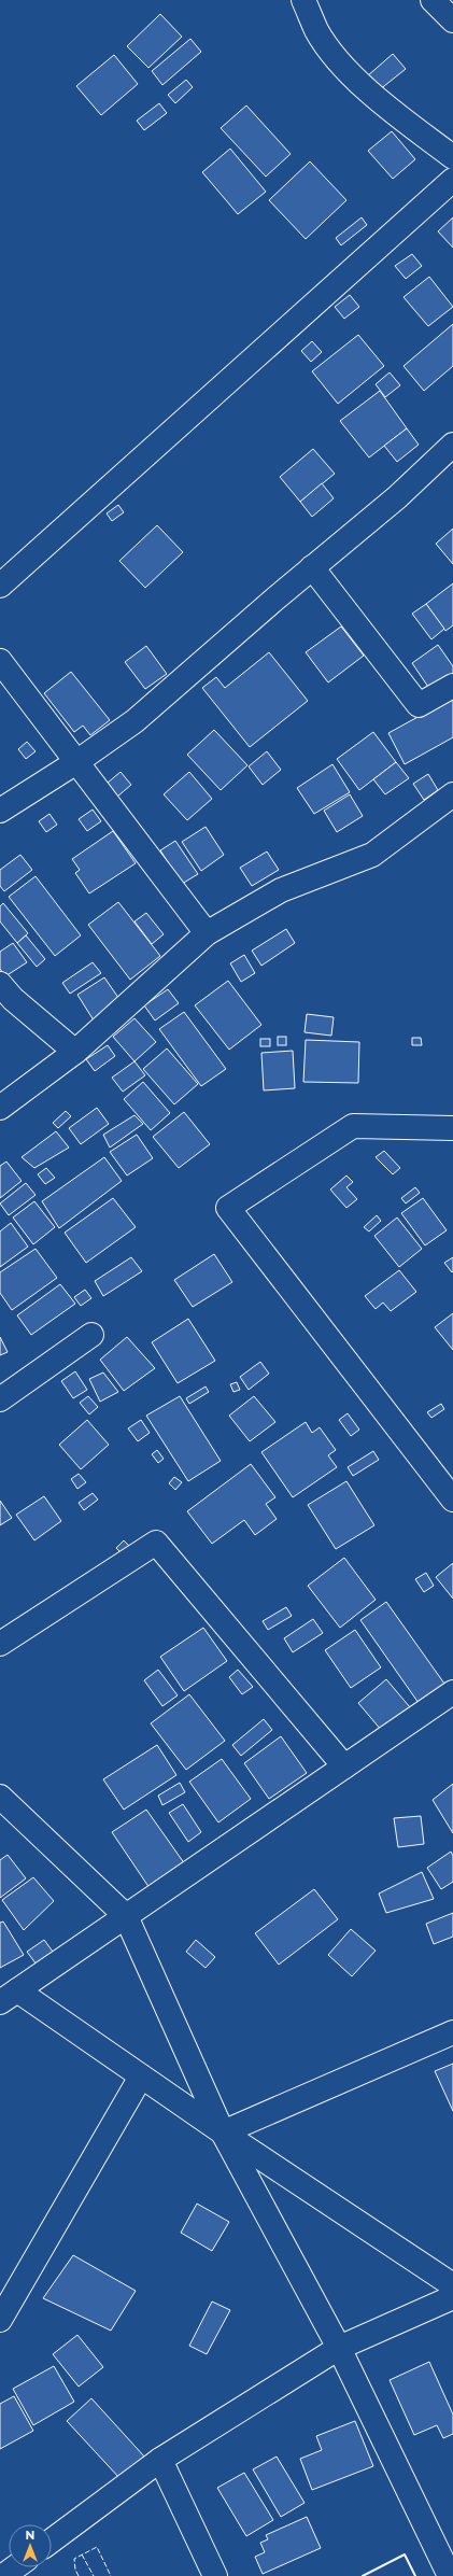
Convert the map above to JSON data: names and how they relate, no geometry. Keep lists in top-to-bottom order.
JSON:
{
  "north": "top"
}
